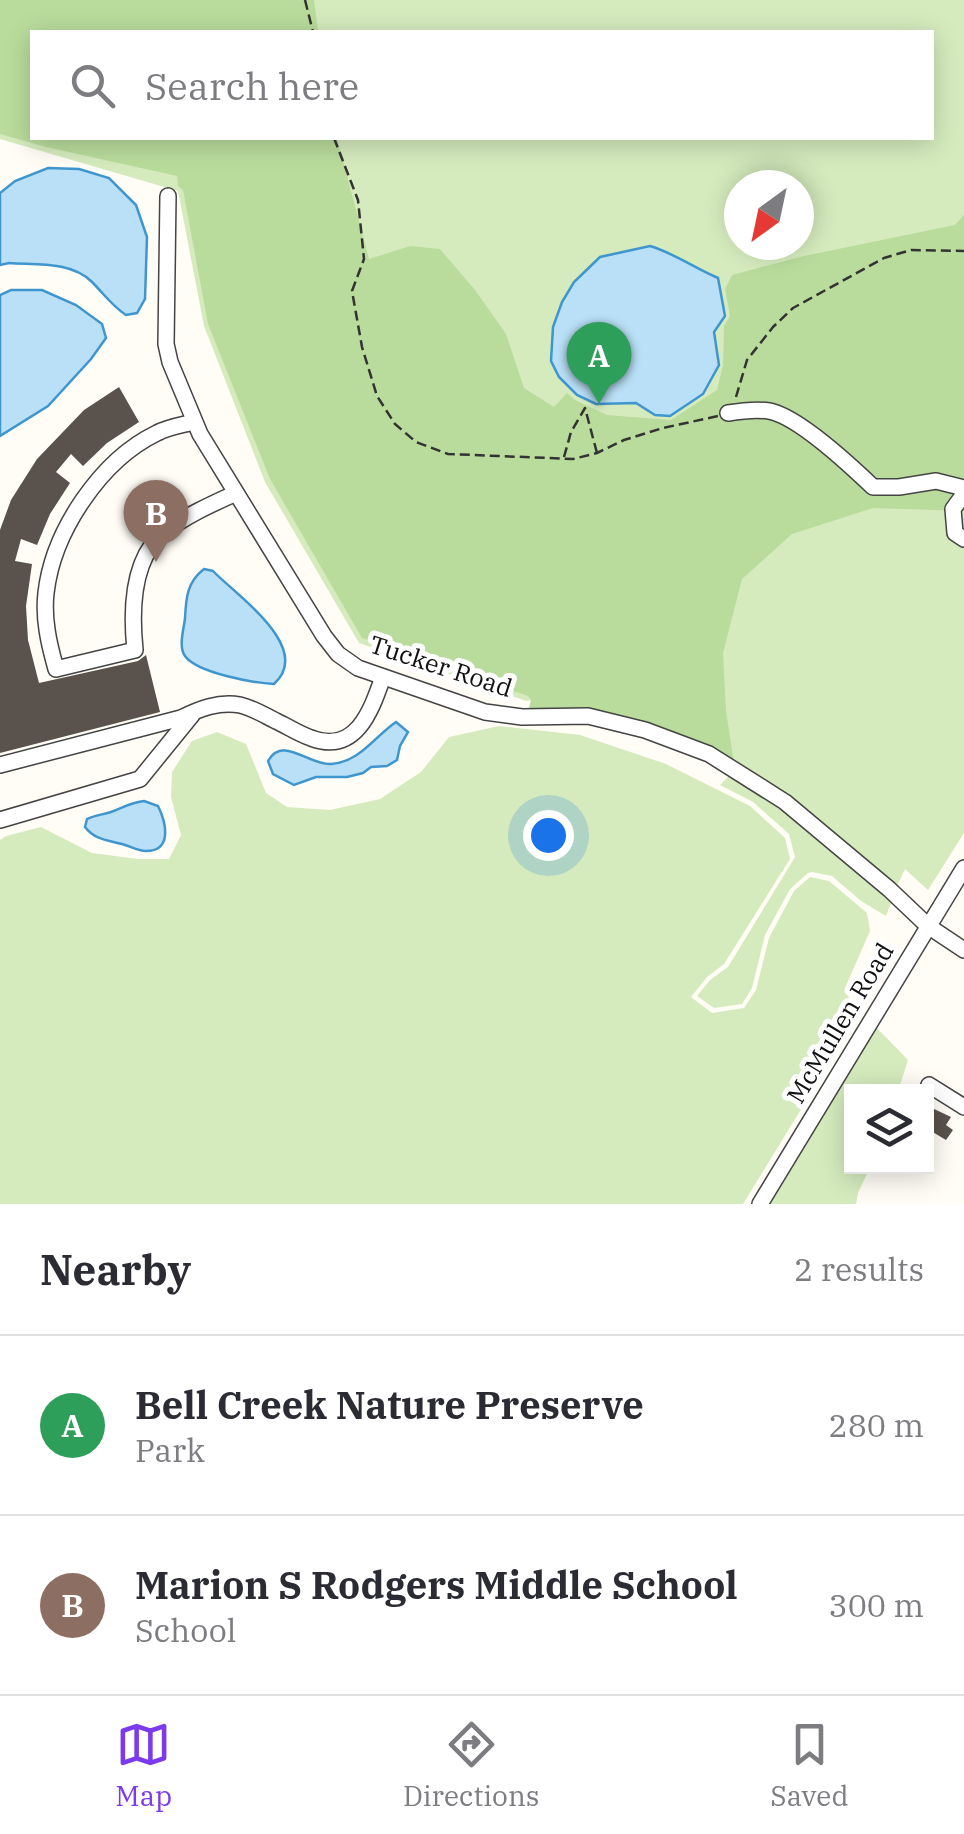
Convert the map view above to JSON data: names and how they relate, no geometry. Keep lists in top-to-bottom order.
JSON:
{
  "streets": {
    "street": ["Tucker Road", "McMullen Road"]
  },
  "crossings": [
    ["Tucker Road", "McMullen Road"]
  ],
  "north": "bottom left",
  "page": {
    "search": "Search here",
    "pins": ["A", "B"],
    "heading": ["Nearby", "2 results"],
    "list": [
      {
        "mark": "A",
        "name": "Bell Creek Nature Preserve",
        "note": "Park",
        "value": "280 m"
      },
      {
        "mark": "B",
        "name": "Marion S Rodgers Middle School",
        "note": "School",
        "value": "300 m"
      }
    ],
    "nav": ["Map", "Directions", "Saved"]
  }
}
